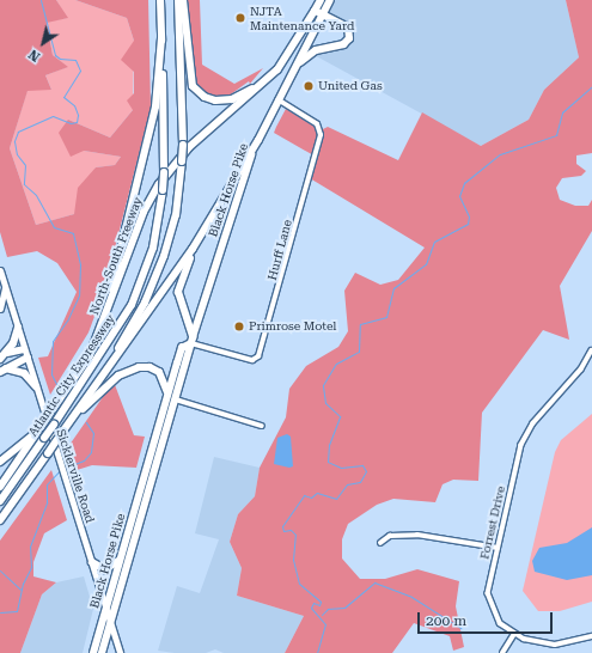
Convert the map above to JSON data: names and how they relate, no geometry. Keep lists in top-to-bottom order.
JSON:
{
  "streets": {
    "highway": ["Black Horse Pike", "North-South Freeway", "Atlantic City Expressway"],
    "main road": ["Sicklerville Road"],
    "street": ["Hurff Lane", "Forrest Drive"]
  },
  "crossings": [
    ["Black Horse Pike", "Hurff Lane"],
    ["Black Horse Pike", "North-South Freeway"],
    ["Black Horse Pike", "Sicklerville Road"]
  ],
  "places": ["NJTA Maintenance Yard", "United Gas", "Primrose Motel"],
  "scale_bar": "200 m",
  "north": "bottom left"
}
